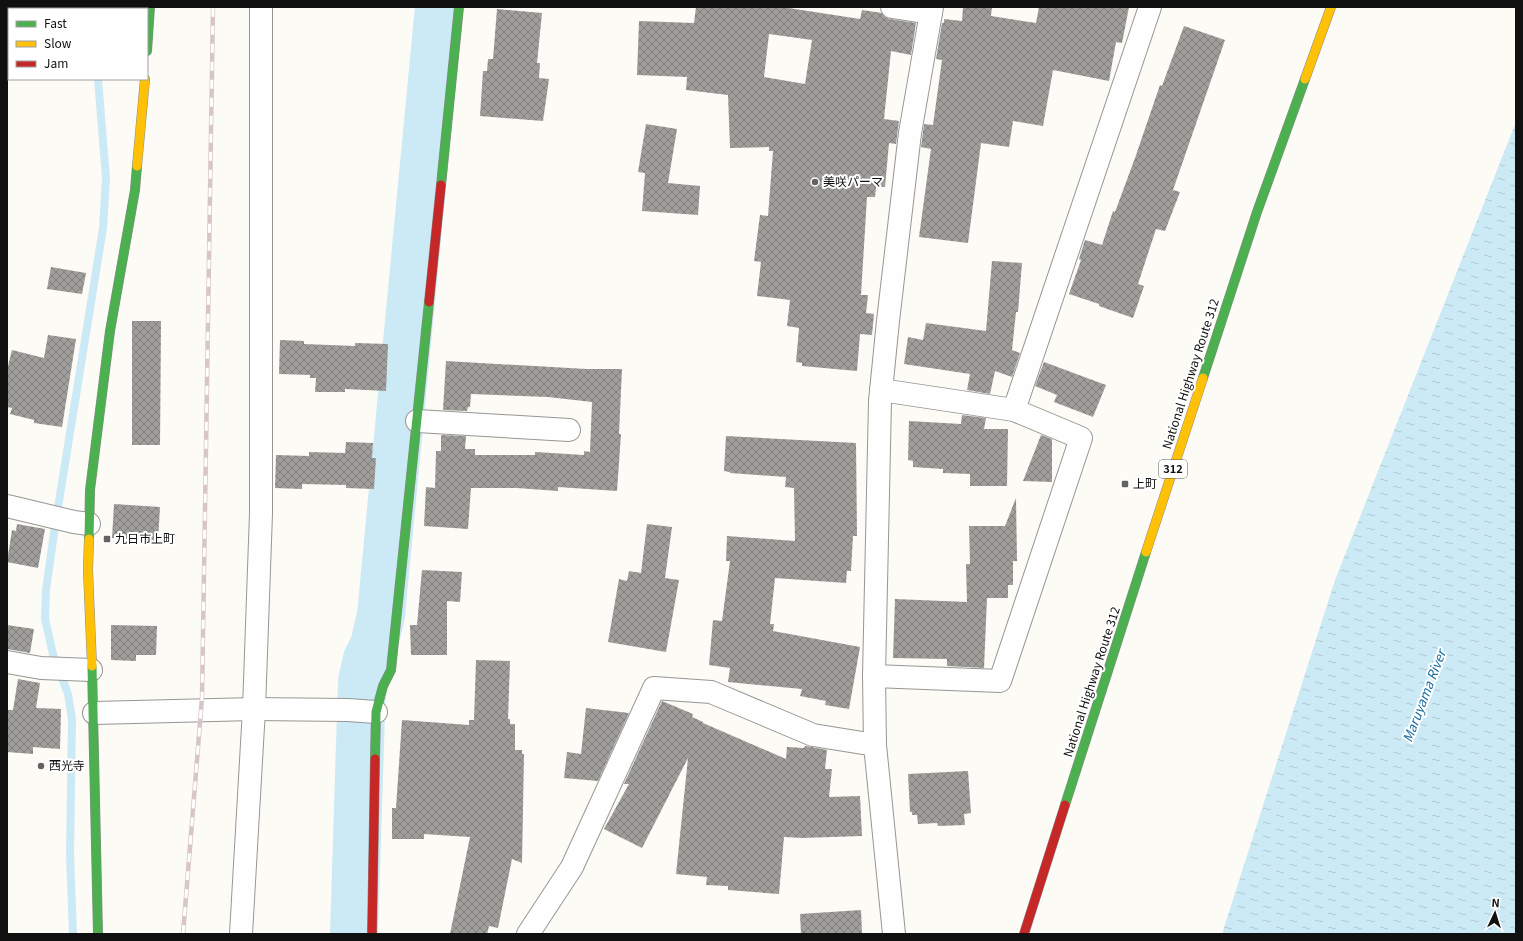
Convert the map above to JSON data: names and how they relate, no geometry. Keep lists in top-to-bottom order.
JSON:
{
  "streets": {
    "main road": ["National Highway Route 312", "312"]
  },
  "water": ["Maruyama River"],
  "places": {
    "other": ["美咲パーマ", "西光寺"],
    "transit": ["上町", "九日市上町"]
  },
  "legend": ["Fast", "Slow", "Jam"],
  "north": "top"
}
